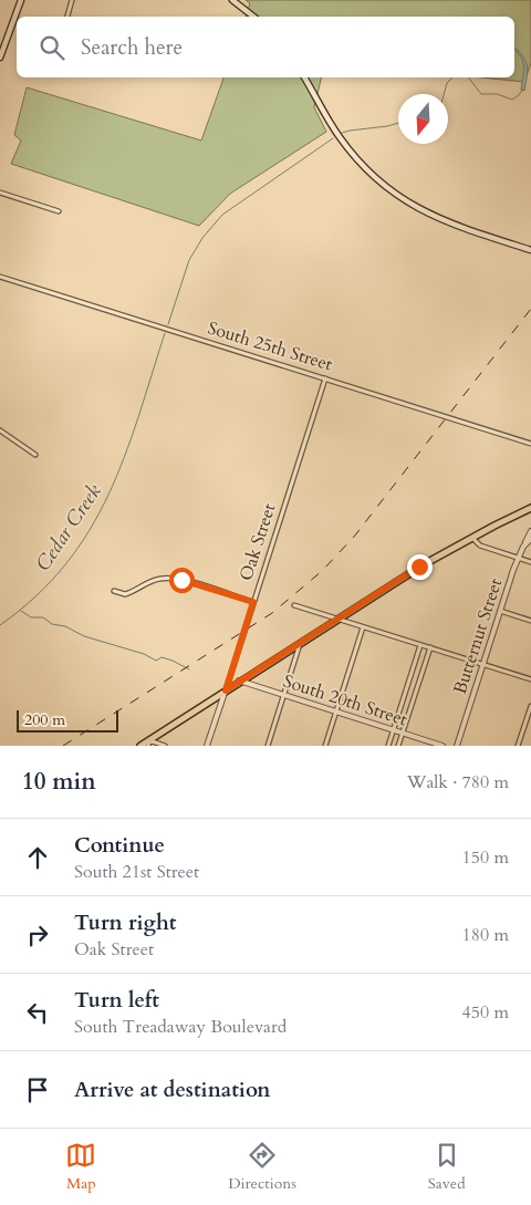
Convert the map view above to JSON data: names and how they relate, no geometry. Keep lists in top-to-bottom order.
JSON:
{
  "streets": {
    "street": [
      "South 25th Street",
      "Oak Street",
      "Butternut Street",
      "South 20th Street"
    ]
  },
  "crossings": [
    ["South 25th Street", "Oak Street"]
  ],
  "water": ["Cedar Creek"],
  "scale_bar": "200 m",
  "north": "bottom",
  "page": {
    "search": "Search here",
    "scale": "200 m",
    "heading": ["10 min", "Walk · 780 m"],
    "list": [
      ["Continue", "South 21st Street", "150 m"],
      ["Turn right", "Oak Street", "180 m"],
      ["Turn left", "South Treadaway Boulevard", "450 m"],
      "Arrive at destination"
    ],
    "nav": ["Map", "Directions", "Saved"]
  }
}
